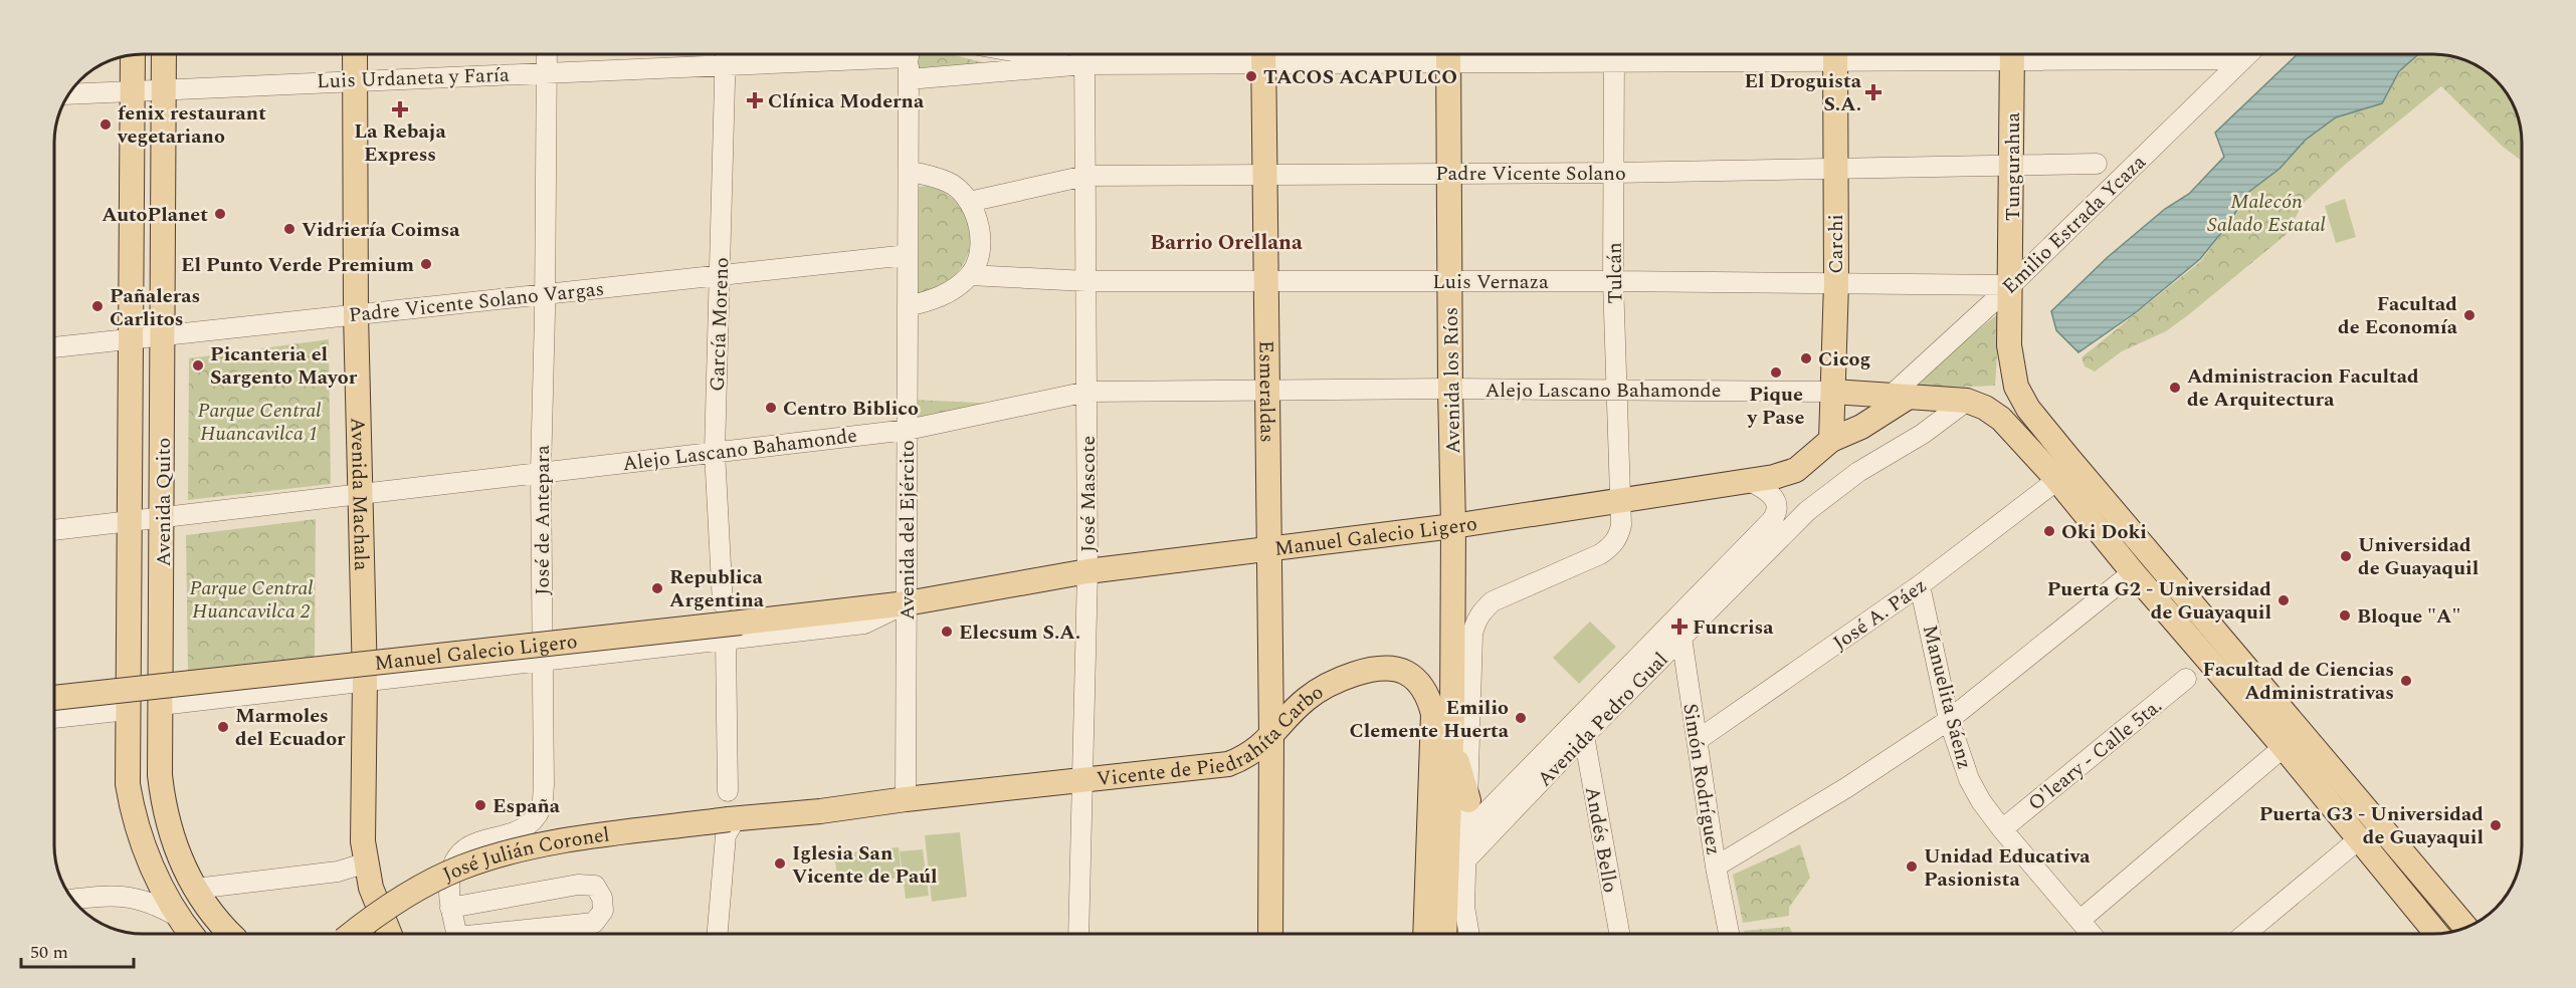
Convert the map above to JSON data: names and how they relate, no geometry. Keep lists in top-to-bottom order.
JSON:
{
  "streets": {
    "main road": [
      "Tungurahua",
      "Carchi",
      "Avenida los Ríos",
      "Esmeraldas",
      "Avenida Machala",
      "Avenida Quito",
      "Manuel Galecio Ligero",
      "Vicente de Piedrahíta Carbo",
      "José Julián Coronel"
    ],
    "street": [
      "Luis Urdaneta y Faría",
      "Padre Vicente Solano",
      "Emilio Estrada Ycaza",
      "Tulcán",
      "Luis Vernaza",
      "Padre Vicente Solano Vargas",
      "García Moreno",
      "Alejo Lascano Bahamonde",
      "José Mascote",
      "José de Antepara",
      "Avenida del Ejército",
      "José A. Páez",
      "Manuelita Sáenz",
      "Avenida Pedro Gual",
      "O'leary - Calle 5ta.",
      "Simón Rodríguez",
      "Andés Bello"
    ]
  },
  "crossings": [
    ["Luis Urdaneta y Faría", "García Moreno"],
    ["Luis Urdaneta y Faría", "Avenida Machala"],
    ["Luis Urdaneta y Faría", "Avenida Quito"],
    ["Luis Urdaneta y Faría", "José de Antepara"],
    ["Tungurahua", "Padre Vicente Solano"],
    ["Tungurahua", "Emilio Estrada Ycaza"],
    ["Tungurahua", "Luis Vernaza"],
    ["Padre Vicente Solano", "Carchi"],
    ["Padre Vicente Solano", "Tulcán"],
    ["Padre Vicente Solano", "Avenida los Ríos"],
    ["Padre Vicente Solano", "Esmeraldas"],
    ["Padre Vicente Solano", "José Mascote"],
    ["Emilio Estrada Ycaza", "Luis Vernaza"],
    ["Emilio Estrada Ycaza", "Manuel Galecio Ligero"],
    ["Carchi", "Luis Vernaza"],
    ["Carchi", "Alejo Lascano Bahamonde"],
    ["Carchi", "Manuel Galecio Ligero"],
    ["Tulcán", "Luis Vernaza"],
    ["Tulcán", "Alejo Lascano Bahamonde"],
    ["Tulcán", "Manuel Galecio Ligero"],
    ["Tulcán", "Avenida Pedro Gual"],
    ["Luis Vernaza", "Avenida los Ríos"],
    ["Luis Vernaza", "Esmeraldas"],
    ["Luis Vernaza", "José Mascote"],
    ["Padre Vicente Solano Vargas", "García Moreno"],
    ["Padre Vicente Solano Vargas", "Avenida Machala"],
    ["Padre Vicente Solano Vargas", "Avenida Quito"],
    ["Padre Vicente Solano Vargas", "José de Antepara"],
    ["Padre Vicente Solano Vargas", "Avenida del Ejército"],
    ["García Moreno", "Alejo Lascano Bahamonde"],
    ["Avenida los Ríos", "Alejo Lascano Bahamonde"],
    ["Avenida los Ríos", "Manuel Galecio Ligero"],
    ["Alejo Lascano Bahamonde", "Esmeraldas"],
    ["Alejo Lascano Bahamonde", "Avenida Machala"],
    ["Alejo Lascano Bahamonde", "José Mascote"],
    ["Alejo Lascano Bahamonde", "Avenida Quito"],
    ["Alejo Lascano Bahamonde", "José de Antepara"],
    ["Alejo Lascano Bahamonde", "Avenida del Ejército"],
    ["Esmeraldas", "Manuel Galecio Ligero"],
    ["Esmeraldas", "Vicente de Piedrahíta Carbo"],
    ["Avenida Machala", "Manuel Galecio Ligero"],
    ["José Mascote", "Manuel Galecio Ligero"],
    ["José Mascote", "Vicente de Piedrahíta Carbo"],
    ["Avenida Quito", "Manuel Galecio Ligero"],
    ["José de Antepara", "Manuel Galecio Ligero"],
    ["Avenida del Ejército", "Manuel Galecio Ligero"],
    ["Avenida del Ejército", "Vicente de Piedrahíta Carbo"],
    ["Manuel Galecio Ligero", "Avenida Pedro Gual"],
    ["José A. Páez", "Manuelita Sáenz"],
    ["José A. Páez", "Simón Rodríguez"],
    ["Manuelita Sáenz", "O'leary - Calle 5ta."],
    ["Avenida Pedro Gual", "Simón Rodríguez"],
    ["Avenida Pedro Gual", "Andés Bello"],
    ["Vicente de Piedrahíta Carbo", "José Julián Coronel"]
  ],
  "districts": ["Barrio Orellana"],
  "parks": ["Malecón Salado Estatal", "Parque Central Huancavilca 1", "Parque Central Huancavilca 2"],
  "places": {
    "other": [
      "TACOS ACAPULCO",
      "fenix restaurant vegetariano",
      "AutoPlanet",
      "Vidriería Coimsa",
      "El Punto Verde Premium",
      "Pañaleras Carlitos",
      "Facultad de Economía",
      "Cicog",
      "Picanteria el Sargento Mayor",
      "Pique y Pase",
      "Administracion Facultad de Arquitectura",
      "Centro Biblico",
      "Oki Doki",
      "Universidad de Guayaquil",
      "Republica Argentina",
      "Puerta G2 - Universidad de Guayaquil",
      "Bloque \"A\"",
      "Elecsum S.A.",
      "Facultad de Ciencias Administrativas",
      "Emilio Clemente Huerta",
      "Marmoles del Ecuador",
      "España",
      "Puerta G3 - Universidad de Guayaquil",
      "Iglesia San Vicente de Paúl",
      "Unidad Educativa Pasionista"
    ],
    "health": [
      "El Droguista S.A.",
      "Clínica Moderna",
      "La Rebaja Express",
      "Funcrisa"
    ]
  },
  "scale_bar": "50 m"
}
